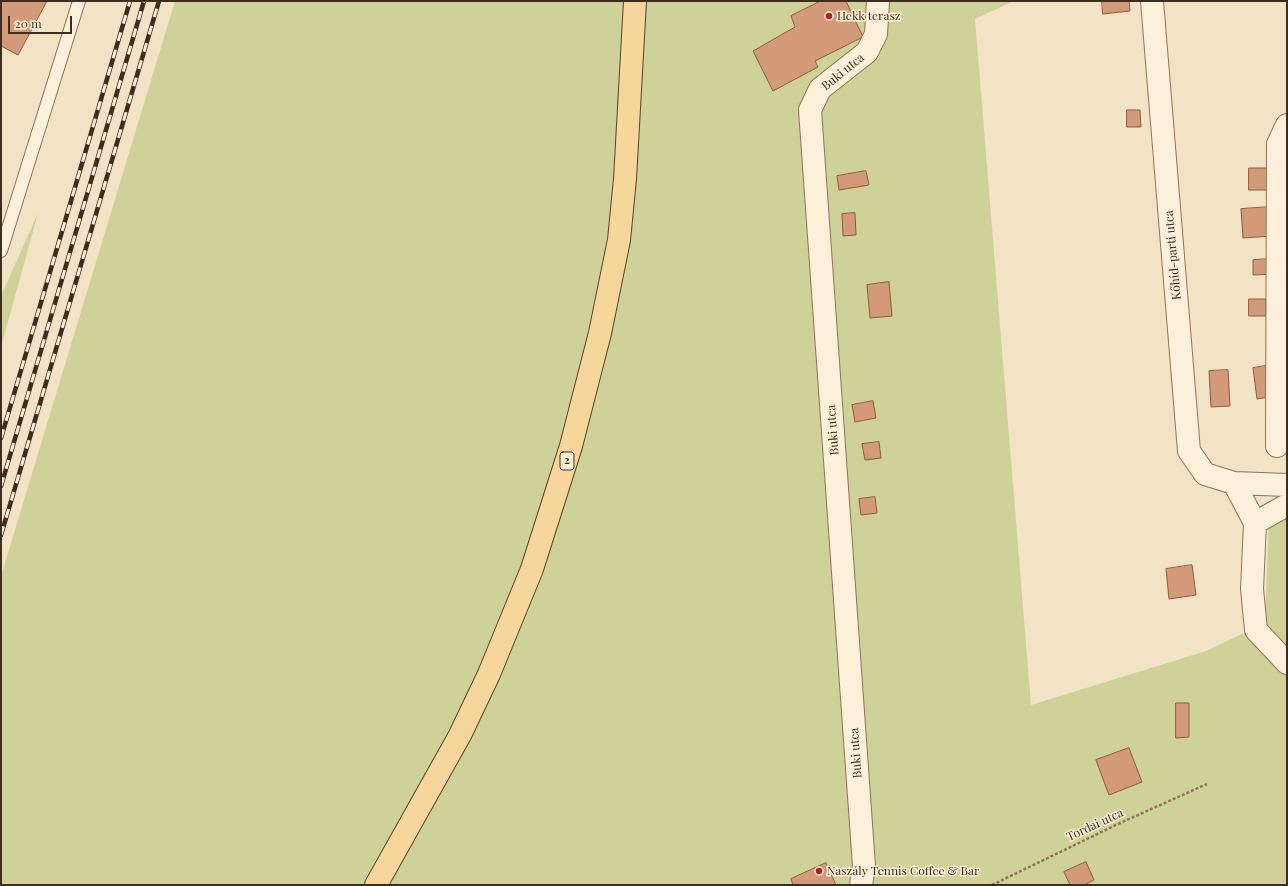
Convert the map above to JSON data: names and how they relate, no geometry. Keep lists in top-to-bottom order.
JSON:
{
  "streets": {
    "main road": ["2"],
    "street": ["Buki utca", "Kőhíd-parti utca"],
    "path": ["Tordai utca"]
  },
  "places": ["Hekk terasz", "Naszály Tennis Coffee & Bar"],
  "scale_bar": "20 m"
}
